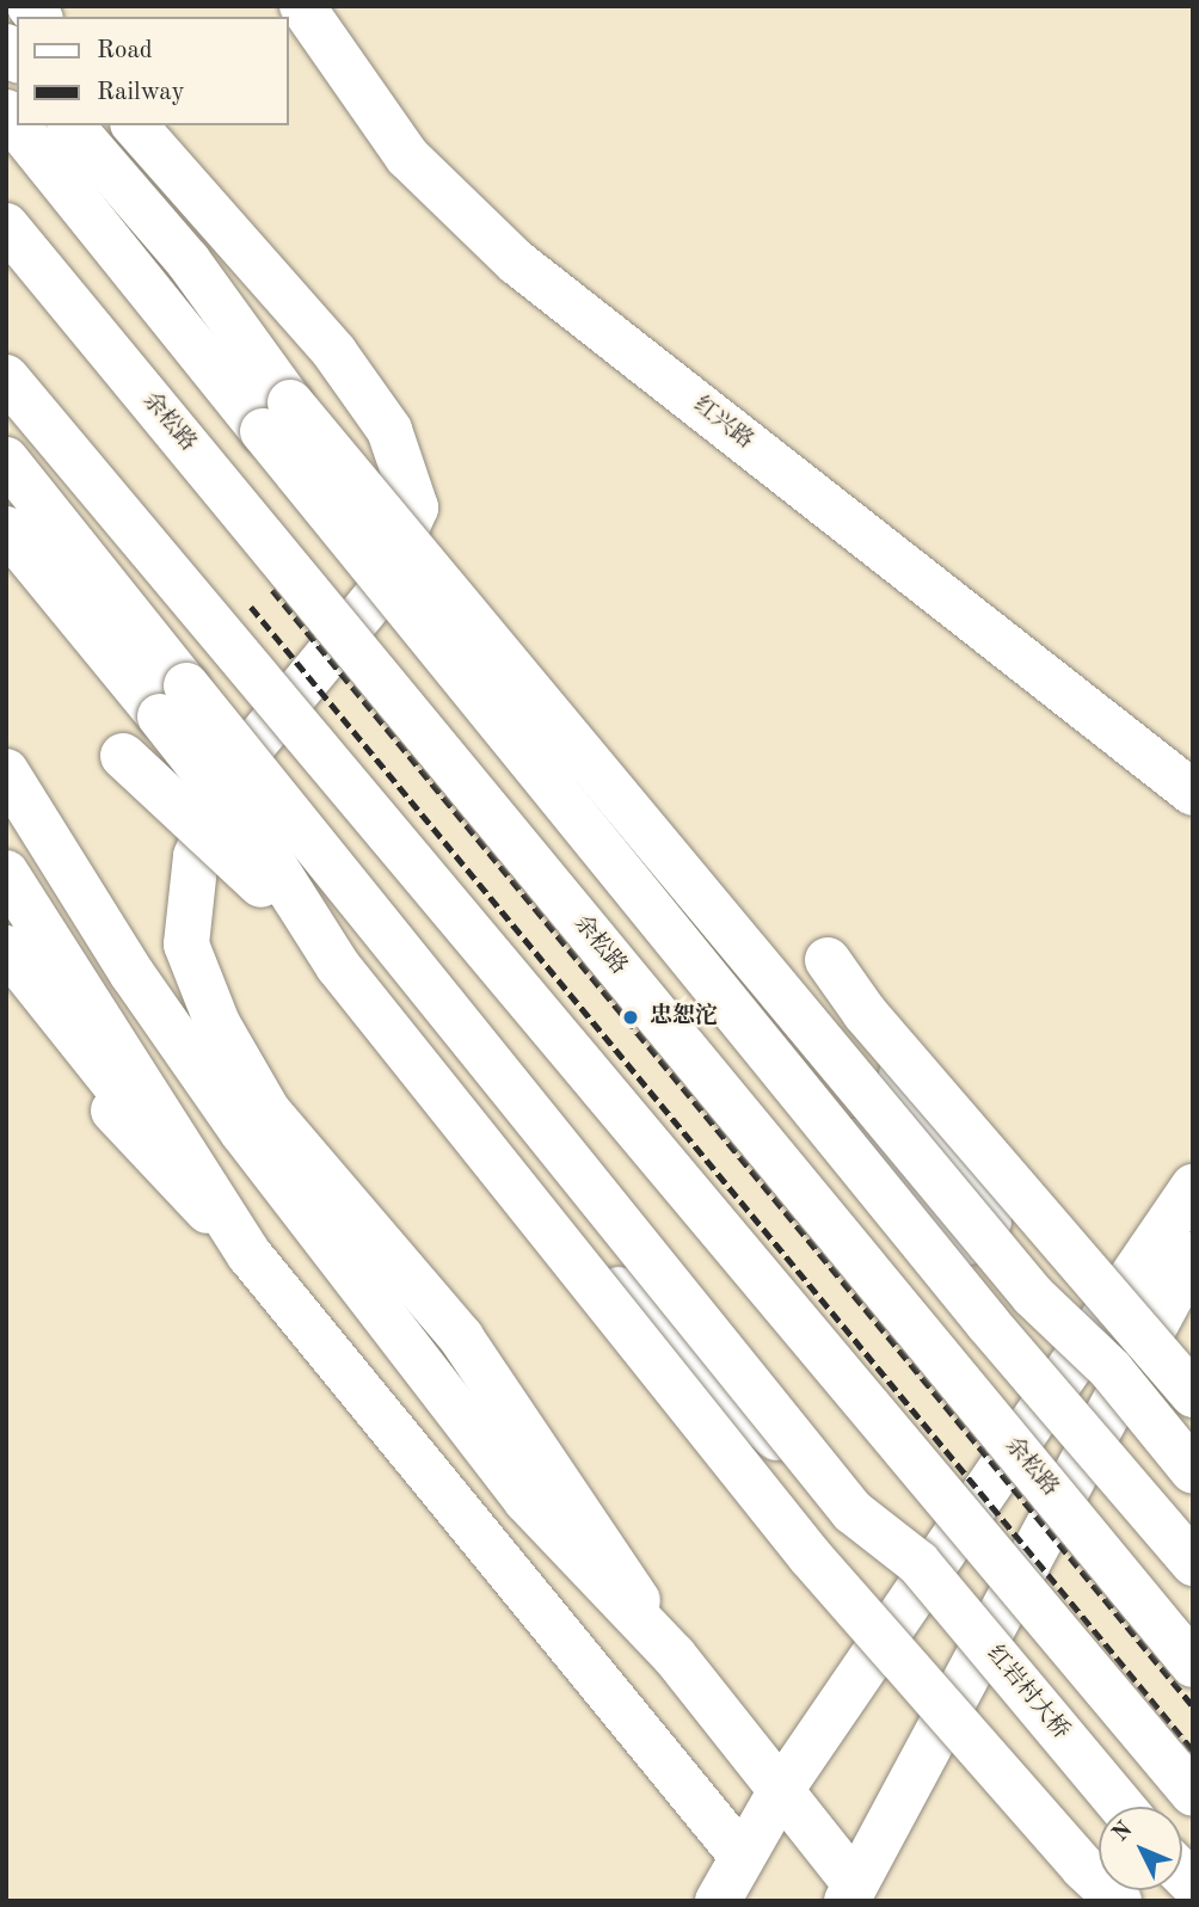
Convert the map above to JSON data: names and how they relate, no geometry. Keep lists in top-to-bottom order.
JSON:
{
  "streets": {
    "main road": ["余松路", "红兴路", "红岩村大桥"]
  },
  "places": ["忠恕沱"],
  "legend": ["Road", "Railway"],
  "north": "top left"
}
